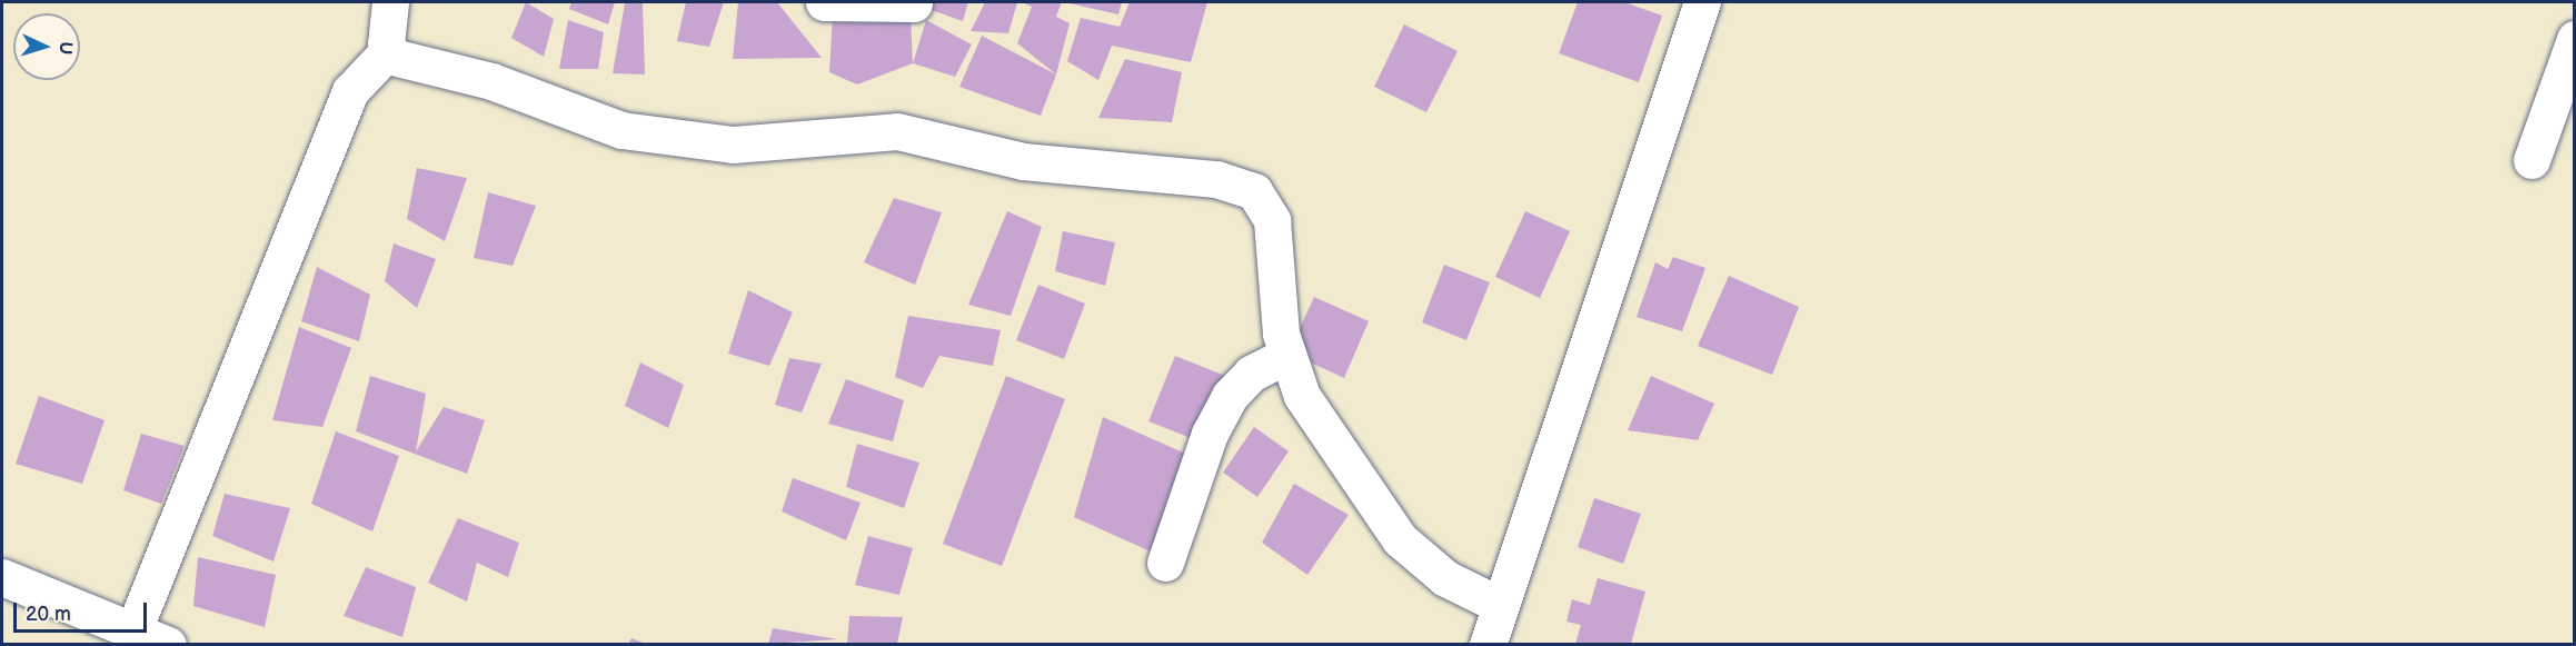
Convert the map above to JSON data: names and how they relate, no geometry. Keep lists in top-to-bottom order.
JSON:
{
  "scale_bar": "20 m",
  "north": "right"
}
